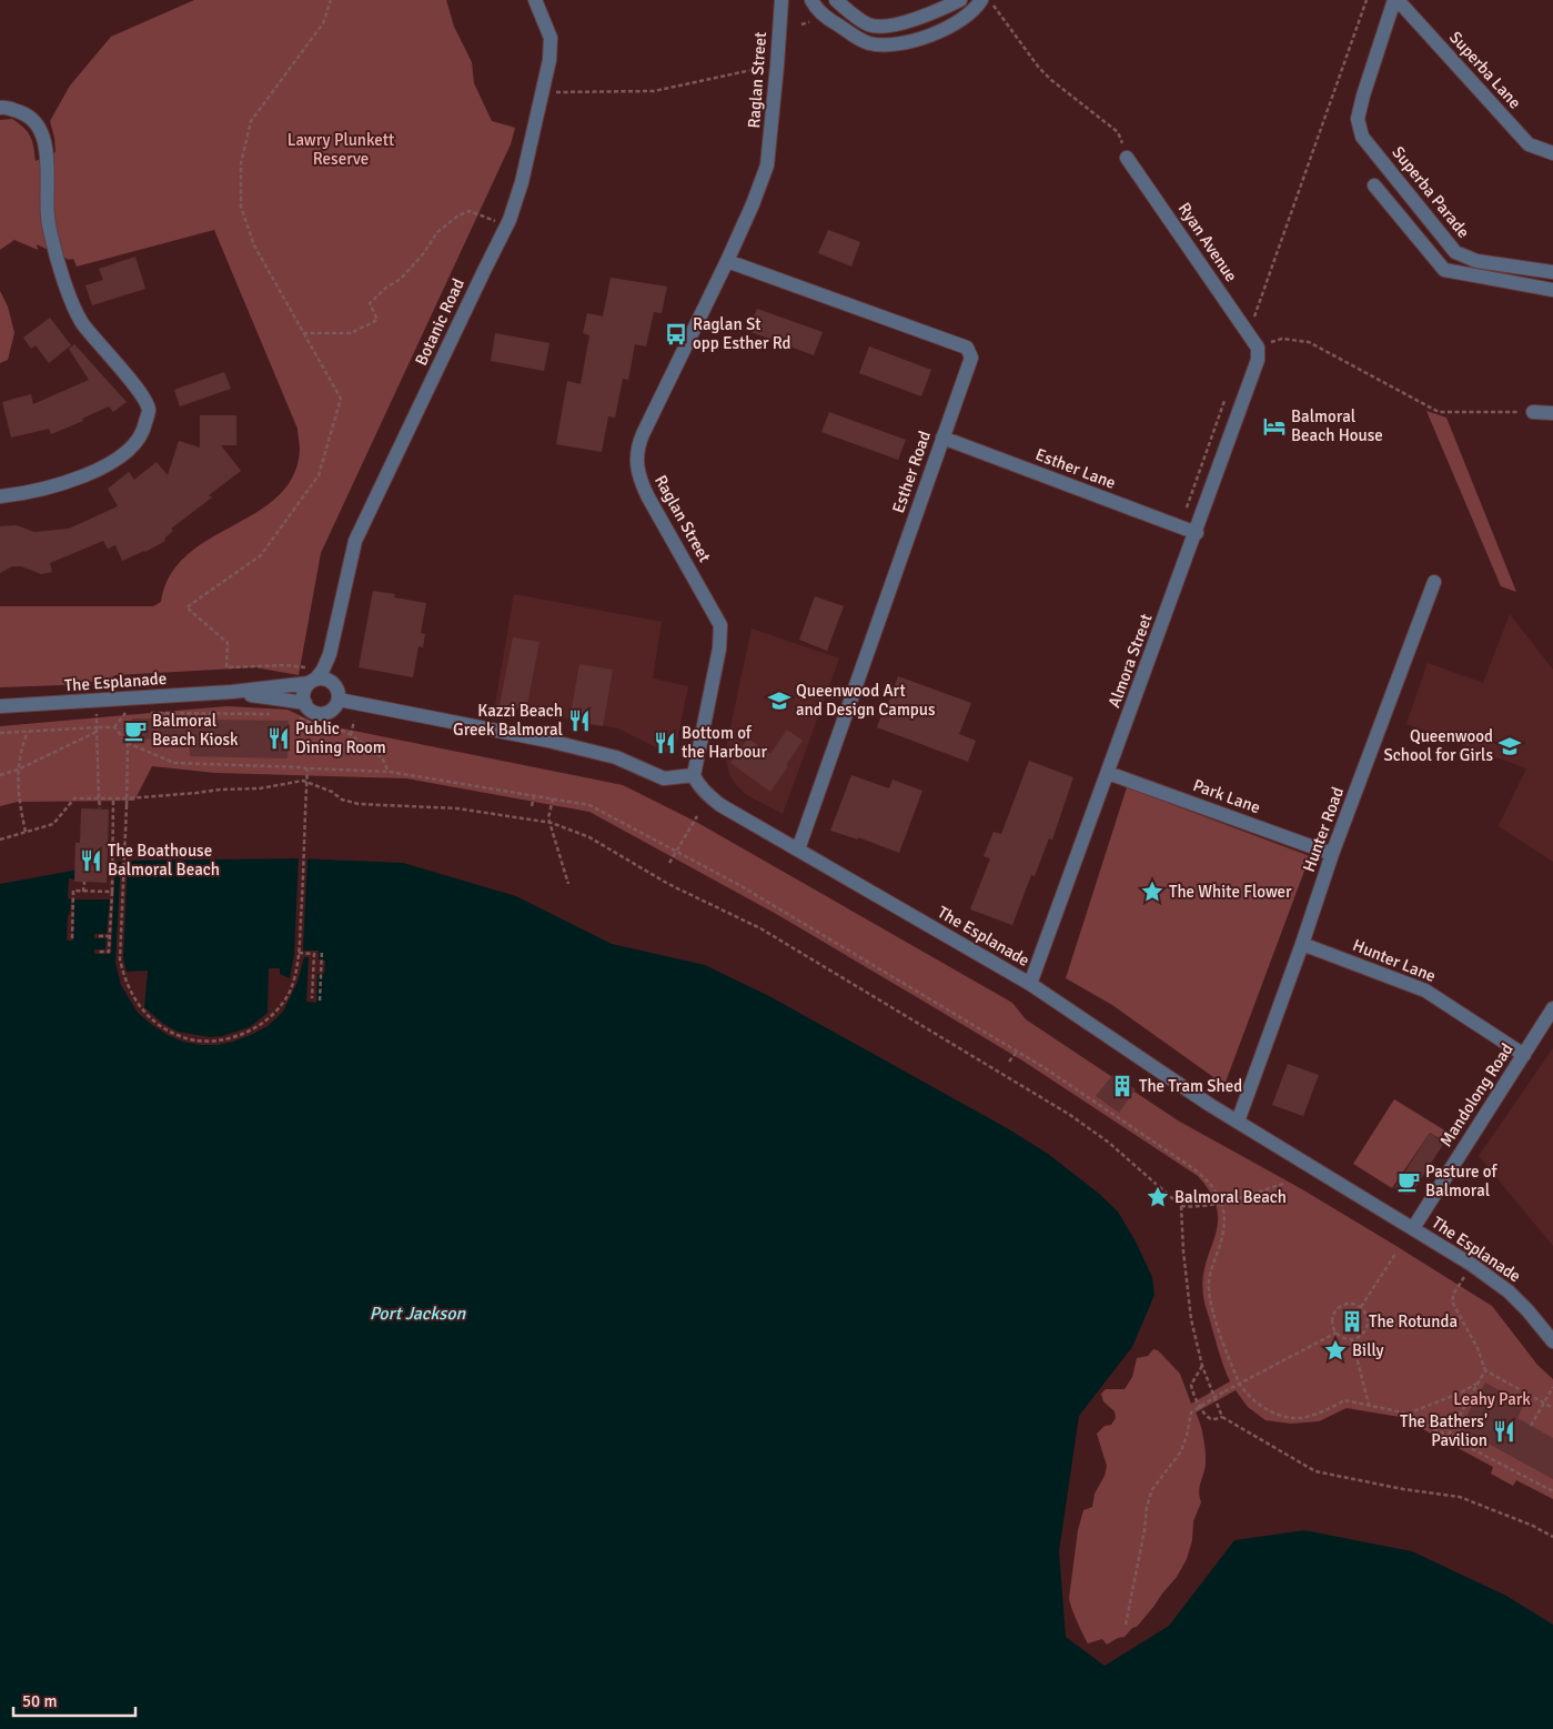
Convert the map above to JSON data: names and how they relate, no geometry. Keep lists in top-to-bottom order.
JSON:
{
  "streets": {
    "street": [
      "Superba Lane",
      "Raglan Street",
      "Superba Parade",
      "Ryan Avenue",
      "Botanic Road",
      "Esther Lane",
      "Esther Road",
      "Almora Street",
      "The Esplanade",
      "Park Lane",
      "Hunter Road",
      "Hunter Lane",
      "Mandolong Road"
    ]
  },
  "crossings": [
    ["Superba Lane", "Superba Parade"],
    ["Raglan Street", "Esther Road"],
    ["Raglan Street", "The Esplanade"],
    ["Ryan Avenue", "Almora Street"],
    ["Botanic Road", "The Esplanade"],
    ["Esther Lane", "Esther Road"],
    ["Esther Lane", "Almora Street"],
    ["Esther Road", "The Esplanade"],
    ["Almora Street", "The Esplanade"],
    ["Almora Street", "Park Lane"],
    ["The Esplanade", "Hunter Road"],
    ["The Esplanade", "Mandolong Road"],
    ["Park Lane", "Hunter Road"],
    ["Hunter Road", "Hunter Lane"],
    ["Hunter Lane", "Mandolong Road"]
  ],
  "water": ["Port Jackson"],
  "parks": ["Lawry Plunkett Reserve", "Leahy Park"],
  "places": {
    "bus stop": ["Raglan St opp Esther Rd"],
    "hotel": ["Balmoral Beach House"],
    "school or university": ["Queenwood Art and Design Campus", "Queenwood School for Girls"],
    "restaurant": [
      "Kazzi Beach Greek Balmoral",
      "Public Dining Room",
      "Bottom of the Harbour",
      "The Boathouse Balmoral Beach",
      "The Bathers' Pavilion"
    ],
    "cafe": ["Balmoral Beach Kiosk", "Pasture of Balmoral"],
    "place": ["The White Flower", "Balmoral Beach", "Billy"],
    "building": ["The Tram Shed", "The Rotunda"]
  },
  "scale_bar": "50 m"
}
